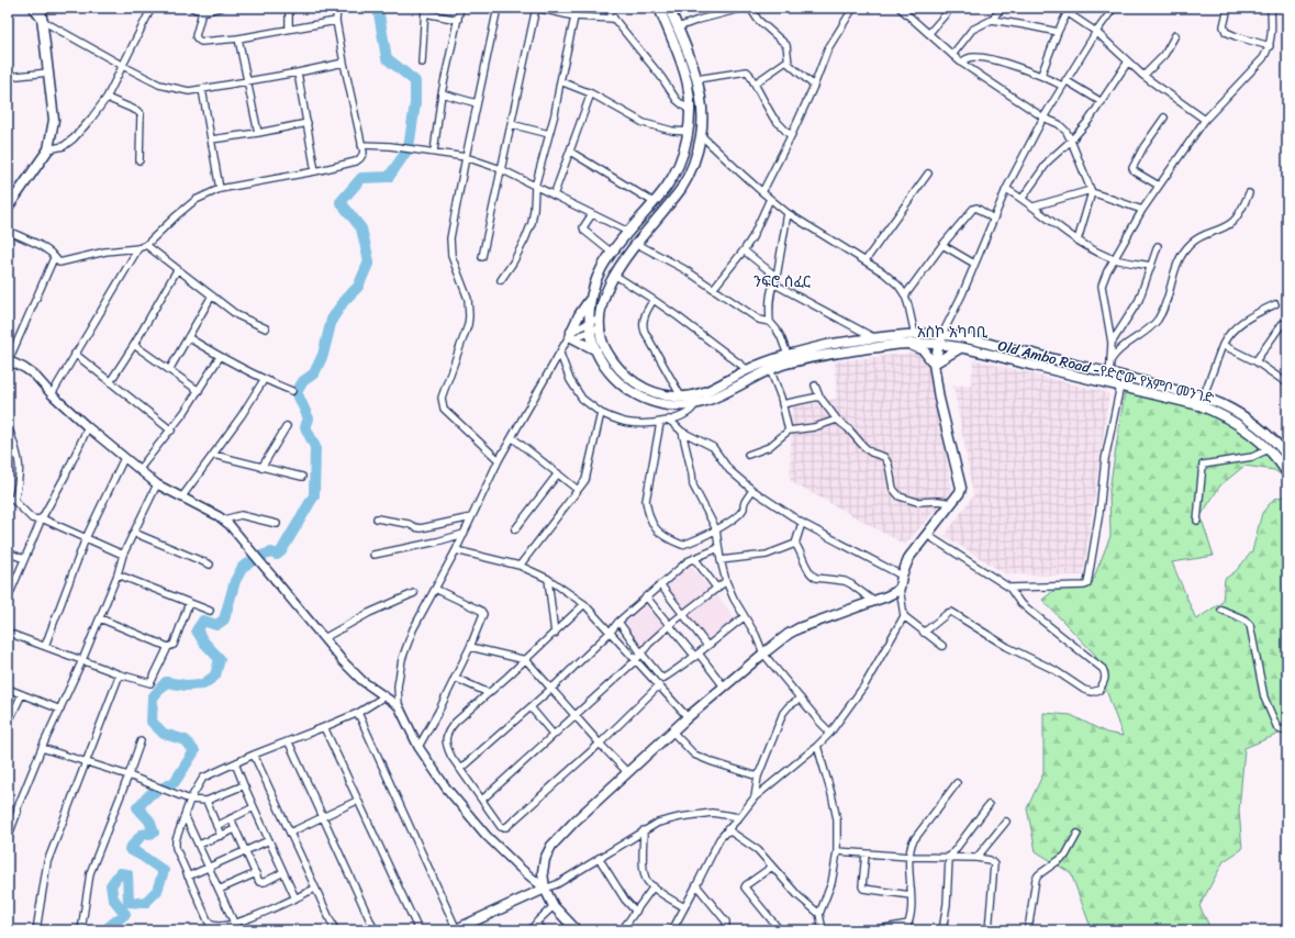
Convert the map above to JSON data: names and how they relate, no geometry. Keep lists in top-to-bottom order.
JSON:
{
  "streets": {
    "main road": ["Old Ambo Road -የድሮው የአምቦ መንገድ"]
  },
  "districts": ["ንፍሮ ሰፈር", "አስኮ አካባቢ"]
}
